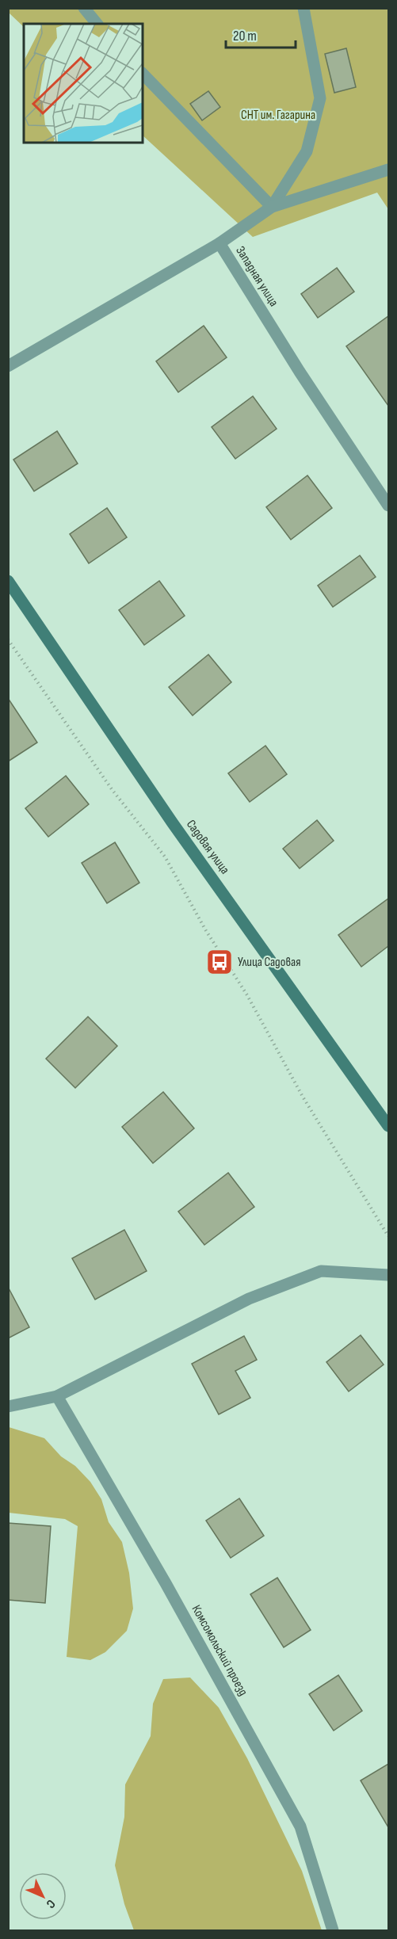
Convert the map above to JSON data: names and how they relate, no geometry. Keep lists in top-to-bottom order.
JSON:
{
  "streets": {
    "street": ["Западная улица", "Садовая улица", "Комсомольский проезд"]
  },
  "parks": ["СНТ им. Гагарина"],
  "places": {
    "bus stop": ["Улица Садовая"]
  },
  "scale_bar": "20 m",
  "north": "bottom right"
}
